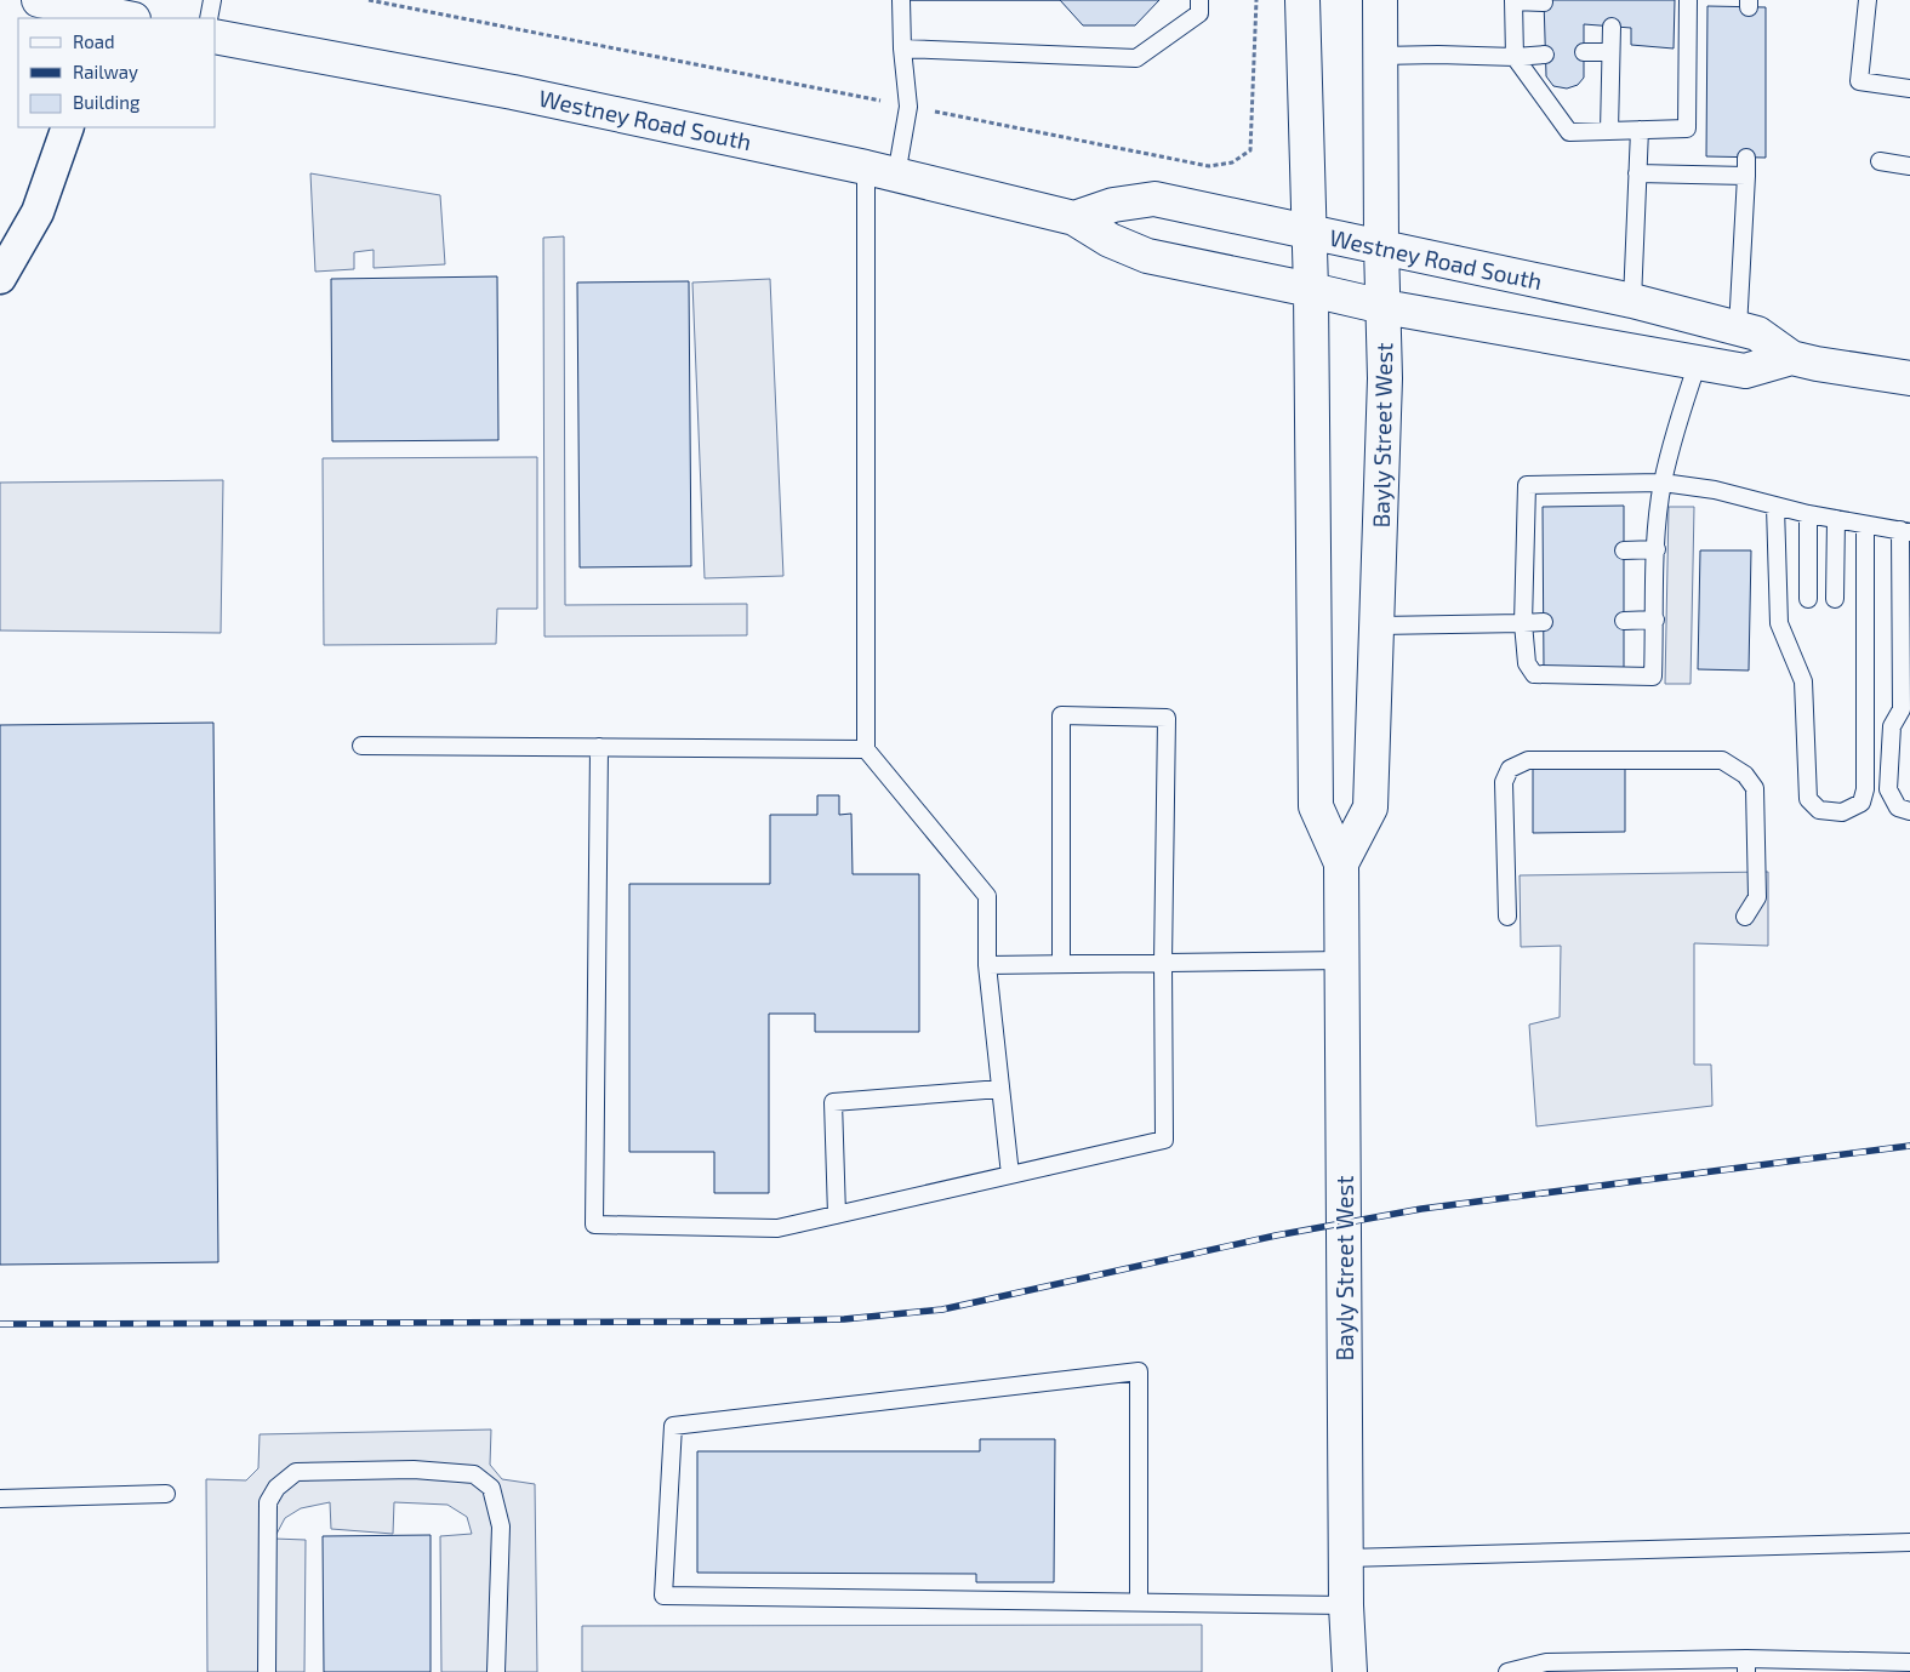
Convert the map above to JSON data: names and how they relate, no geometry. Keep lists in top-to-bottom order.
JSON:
{
  "streets": {
    "main road": ["Westney Road South", "Bayly Street West"]
  },
  "crossings": [
    ["Westney Road South", "Bayly Street West"]
  ],
  "legend": ["Road", "Railway", "Building"]
}
